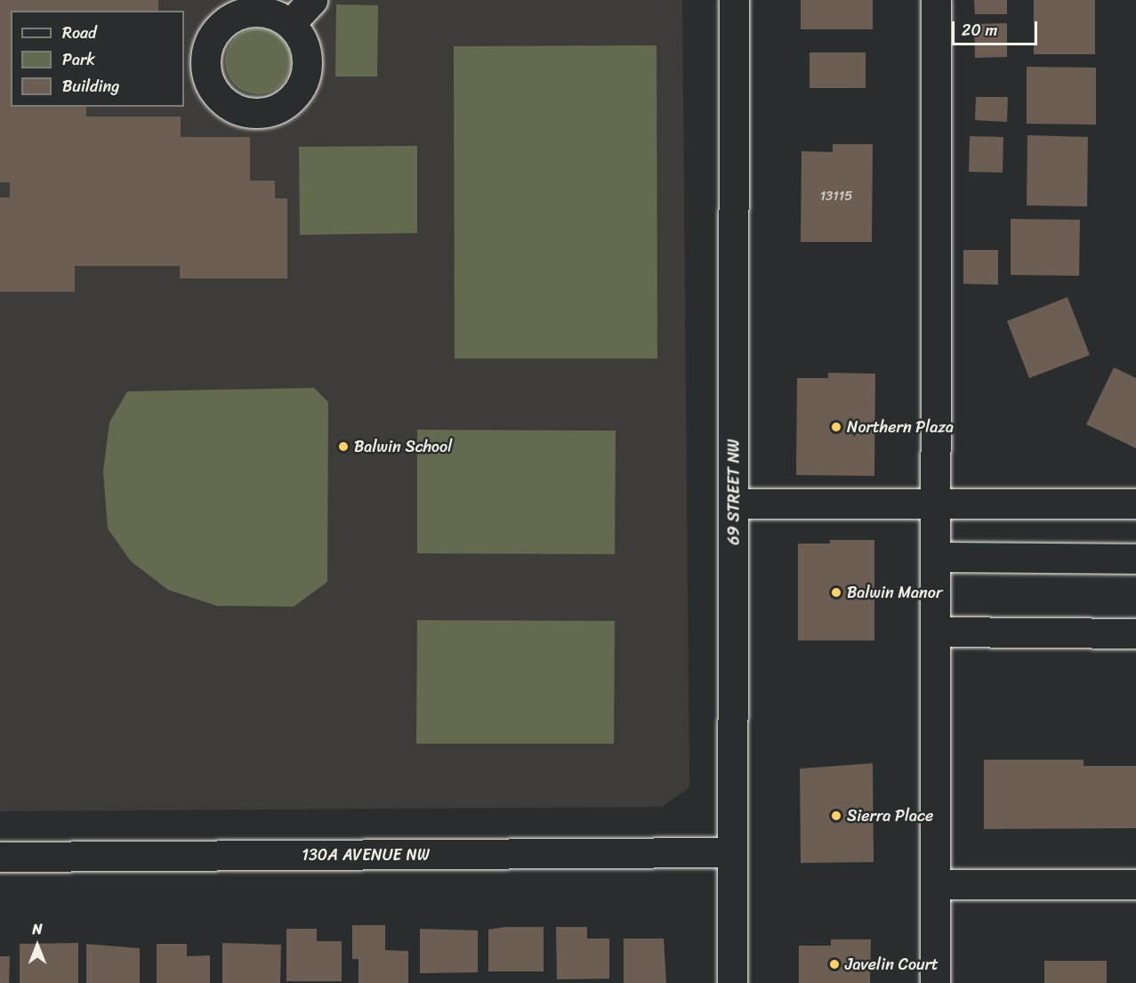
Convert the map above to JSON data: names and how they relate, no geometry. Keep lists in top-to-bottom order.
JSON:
{
  "streets": {
    "street": ["69 STREET NW", "130A AVENUE NW"]
  },
  "crossings": [
    ["69 STREET NW", "130A AVENUE NW"]
  ],
  "places": [
    "Northern Plaza",
    "Balwin School",
    "Balwin Manor",
    "Sierra Place",
    "Javelin Court"
  ],
  "house_numbers": ["13115"],
  "legend": ["Road", "Park", "Building"],
  "scale_bar": "20 m",
  "north": "top"
}
